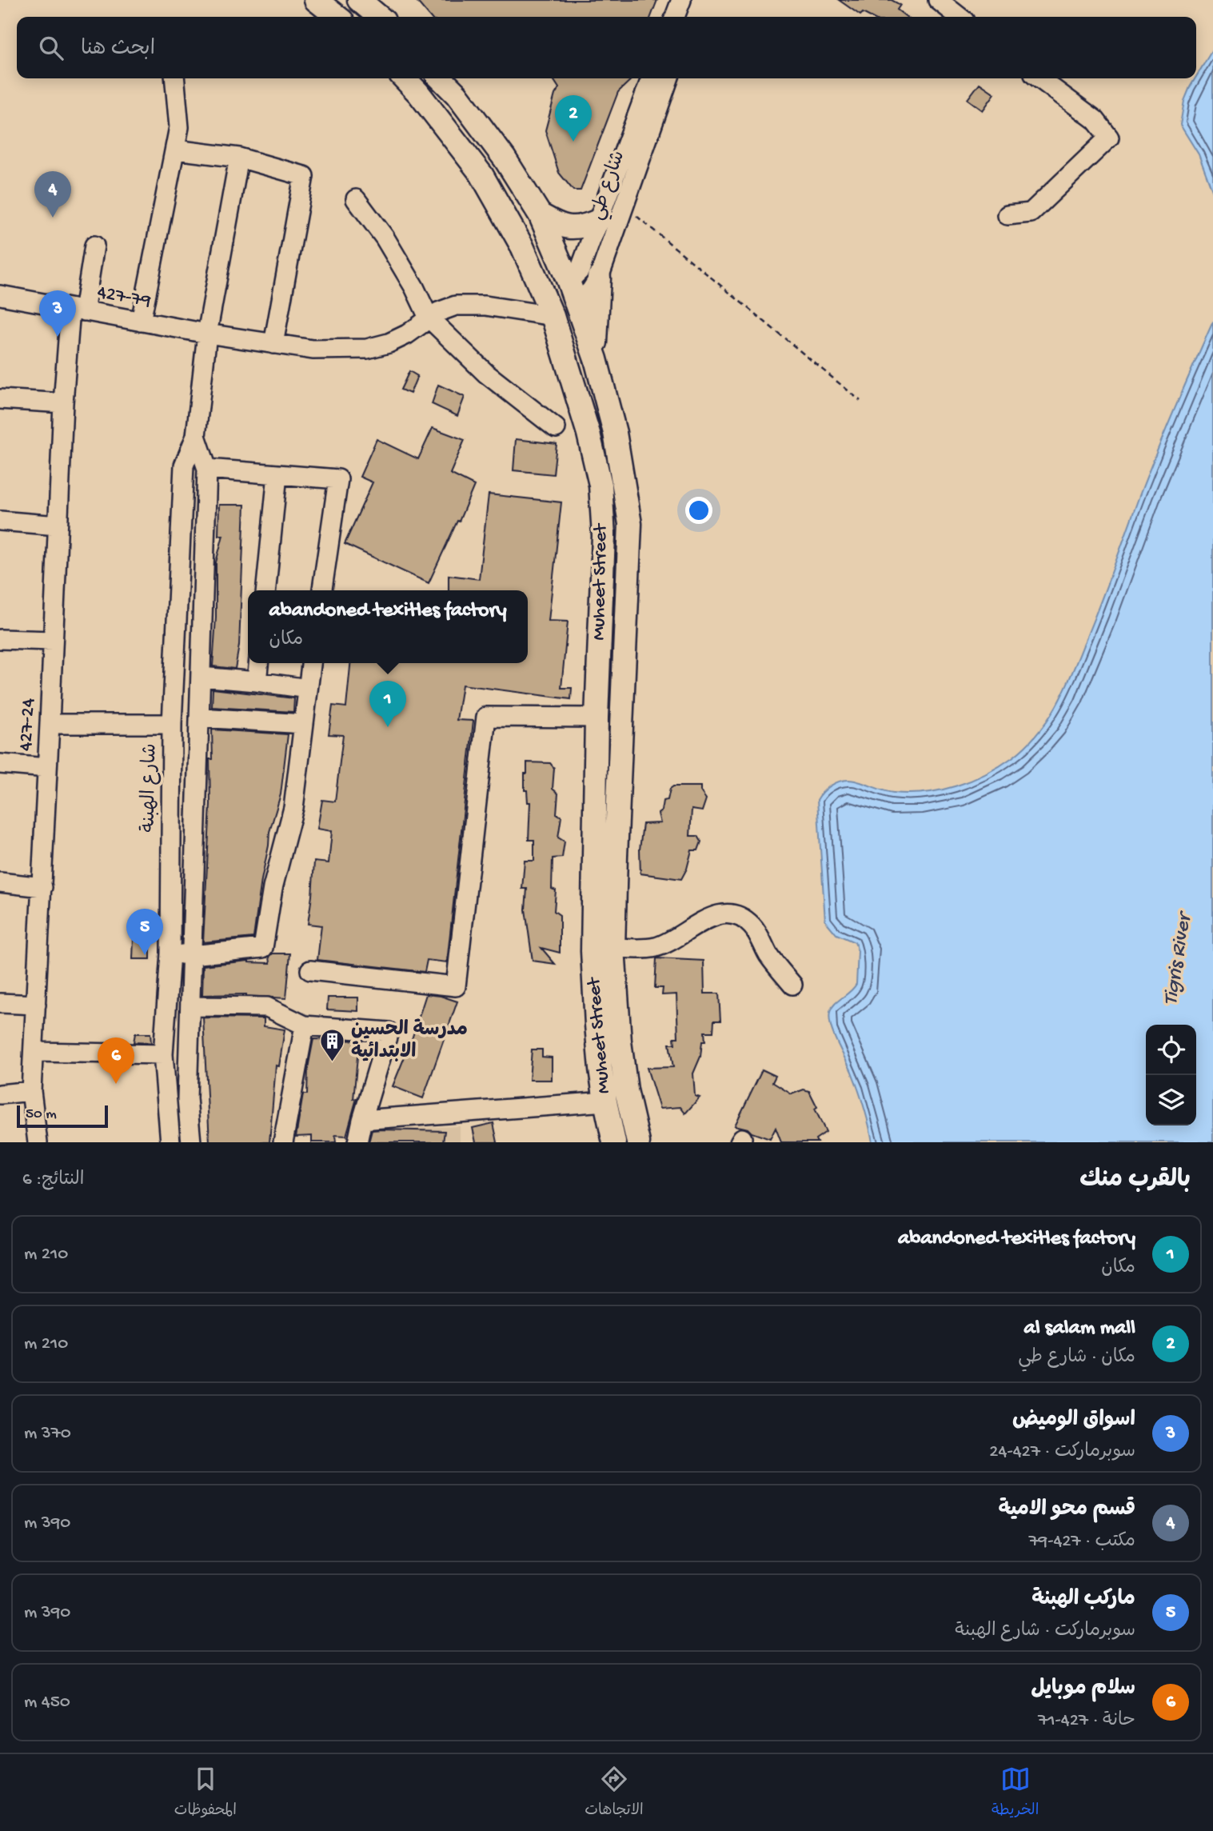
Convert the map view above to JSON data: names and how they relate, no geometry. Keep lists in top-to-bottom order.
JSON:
{
  "streets": {
    "main road": ["Muheet Street"],
    "street": [
      "شارع طي",
      "427-79",
      "427-24",
      "شارع الهبنة"
    ]
  },
  "crossings": [
    ["شارع طي", "427-79"],
    ["شارع طي", "Muheet Street"],
    ["427-79", "Muheet Street"],
    ["427-79", "427-24"],
    ["427-79", "شارع الهبنة"]
  ],
  "water": ["Tigris River"],
  "places": {
    "building": ["مدرسة الحسين الابتدائية"]
  },
  "scale_bar": "50 m",
  "page": {
    "search": "ابحث هنا",
    "pins": [
      "2",
      "4",
      "3",
      "1",
      "5",
      "6"
    ],
    "popup": ["abandoned texitles factory", "مكان"],
    "scale": "50 m",
    "heading": ["بالقرب منك", "النتائج: 6"],
    "list": [
      {
        "mark": "1",
        "name": "abandoned texitles factory",
        "note": "مكان",
        "value": "210 m"
      },
      {
        "mark": "2",
        "name": "al salam mall",
        "note": "مكان · شارع طي",
        "value": "210 m"
      },
      {
        "mark": "3",
        "name": "اسواق الوميض",
        "note": "سوبرماركت · 427-24",
        "value": "370 m"
      },
      {
        "mark": "4",
        "name": "قسم محو الامية",
        "note": "مكتب · 427-79",
        "value": "390 m"
      },
      {
        "mark": "5",
        "name": "ماركب الهبنة",
        "note": "سوبرماركت · شارع الهبنة",
        "value": "390 m"
      },
      {
        "mark": "6",
        "name": "سلام موبايل",
        "note": "حانة · 427-71",
        "value": "450 m"
      }
    ],
    "nav": ["الخريطة", "الاتجاهات", "المحفوظات"]
  }
}
